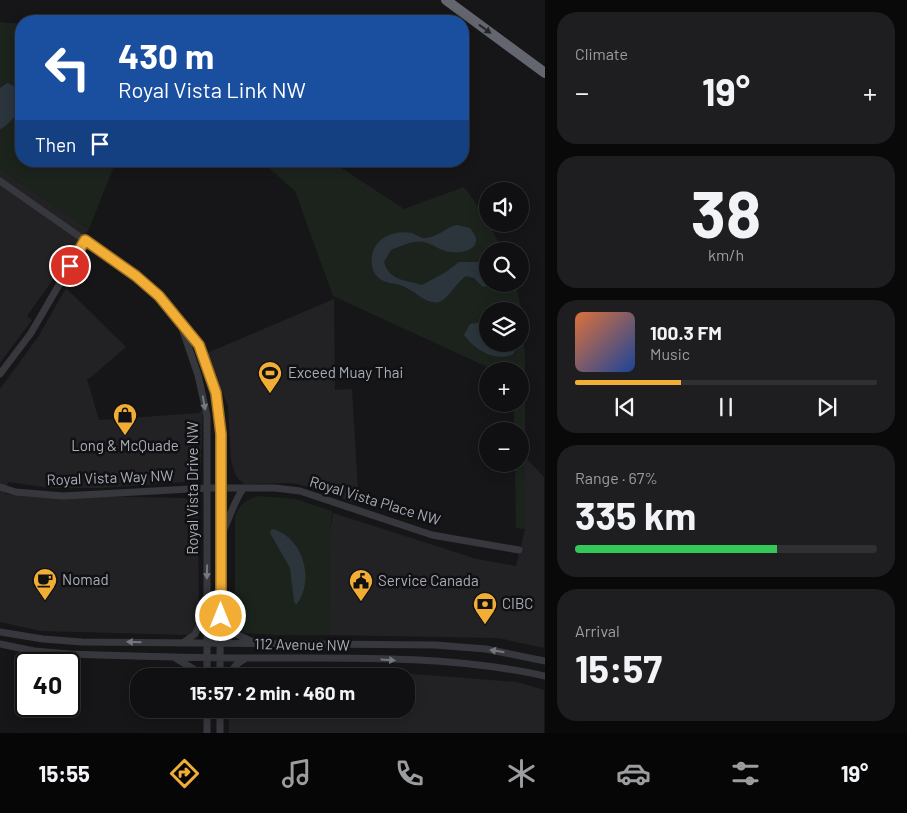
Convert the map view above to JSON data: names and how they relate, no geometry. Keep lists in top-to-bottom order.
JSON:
{
  "streets": {
    "street": [
      "Royal Vista Way NW",
      "Royal Vista Drive NW",
      "Royal Vista Place NW",
      "112 Avenue NW"
    ]
  },
  "crossings": [
    ["Royal Vista Way NW", "Royal Vista Drive NW"],
    ["Royal Vista Way NW", "Royal Vista Place NW"],
    ["Royal Vista Drive NW", "Royal Vista Place NW"],
    ["Royal Vista Drive NW", "112 Avenue NW"]
  ],
  "places": {
    "sports": ["Exceed Muay Thai"],
    "shop": ["Long & McQuade"],
    "cafe": ["Nomad"],
    "public building": ["Service Canada"],
    "bank": ["CIBC"]
  },
  "page": {
    "tile": [
      "Climate",
      ["38", "km/h"],
      ["Range · 67%", "335 km"],
      ["Arrival", "15:57"]
    ],
    "turn": ["430 m", "Royal Vista Link NW"],
    "heat": ["−", "19°", "+"],
    "then": "Then",
    "map_buttons": ["+", "−"],
    "song": ["100.3 FM", "Music"],
    "limit": "40",
    "trip": "15:57 · 2 min · 460 m",
    "tabs": ["15:55", "19°"]
  }
}
